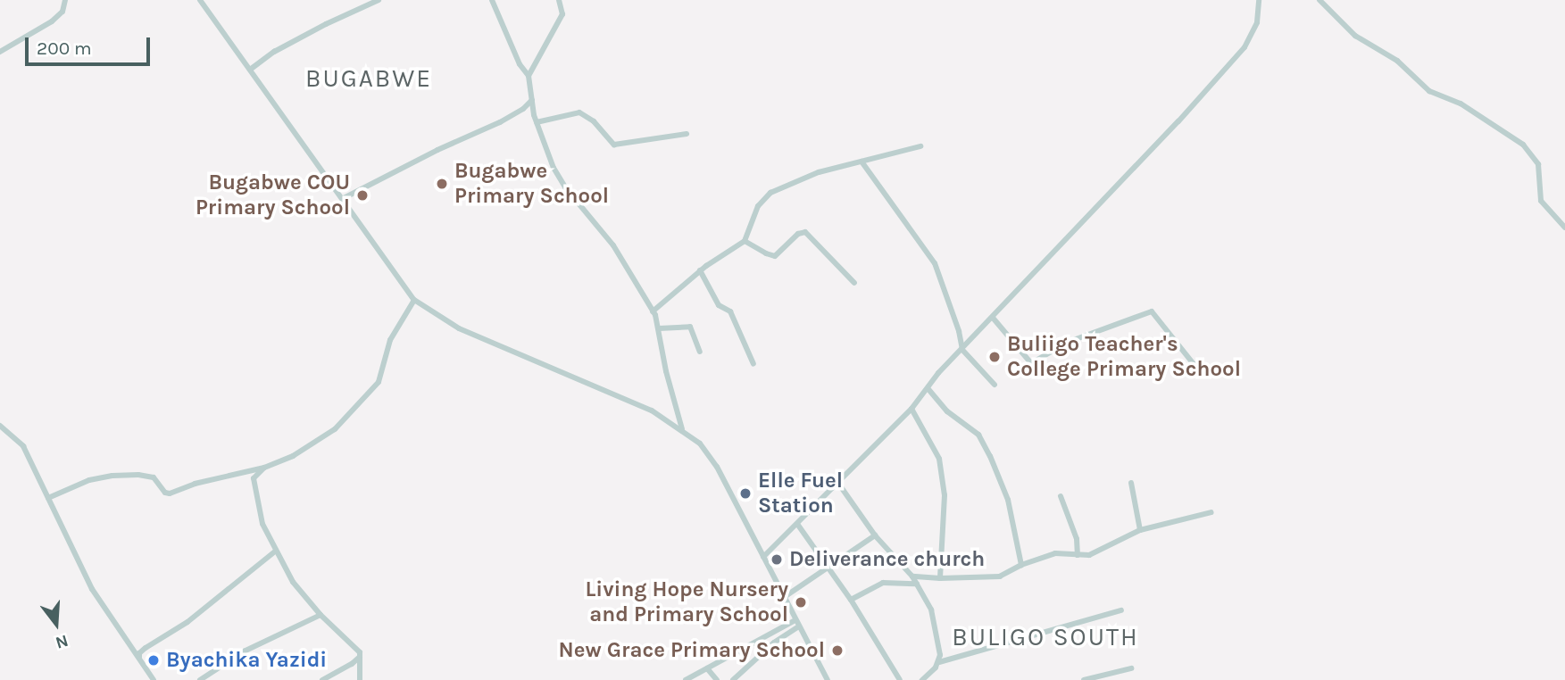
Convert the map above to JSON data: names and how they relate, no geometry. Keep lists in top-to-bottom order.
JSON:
{
  "districts": ["BUGABWE", "BULIGO SOUTH"],
  "places": [
    "Bugabwe Primary School",
    "Bugabwe COU Primary School",
    "Buliigo Teacher's College Primary School",
    "Elle Fuel Station",
    "Deliverance church",
    "Living Hope Nursery and Primary School",
    "New Grace Primary School",
    "Byachika Yazidi"
  ],
  "scale_bar": "200 m",
  "north": "bottom"
}
